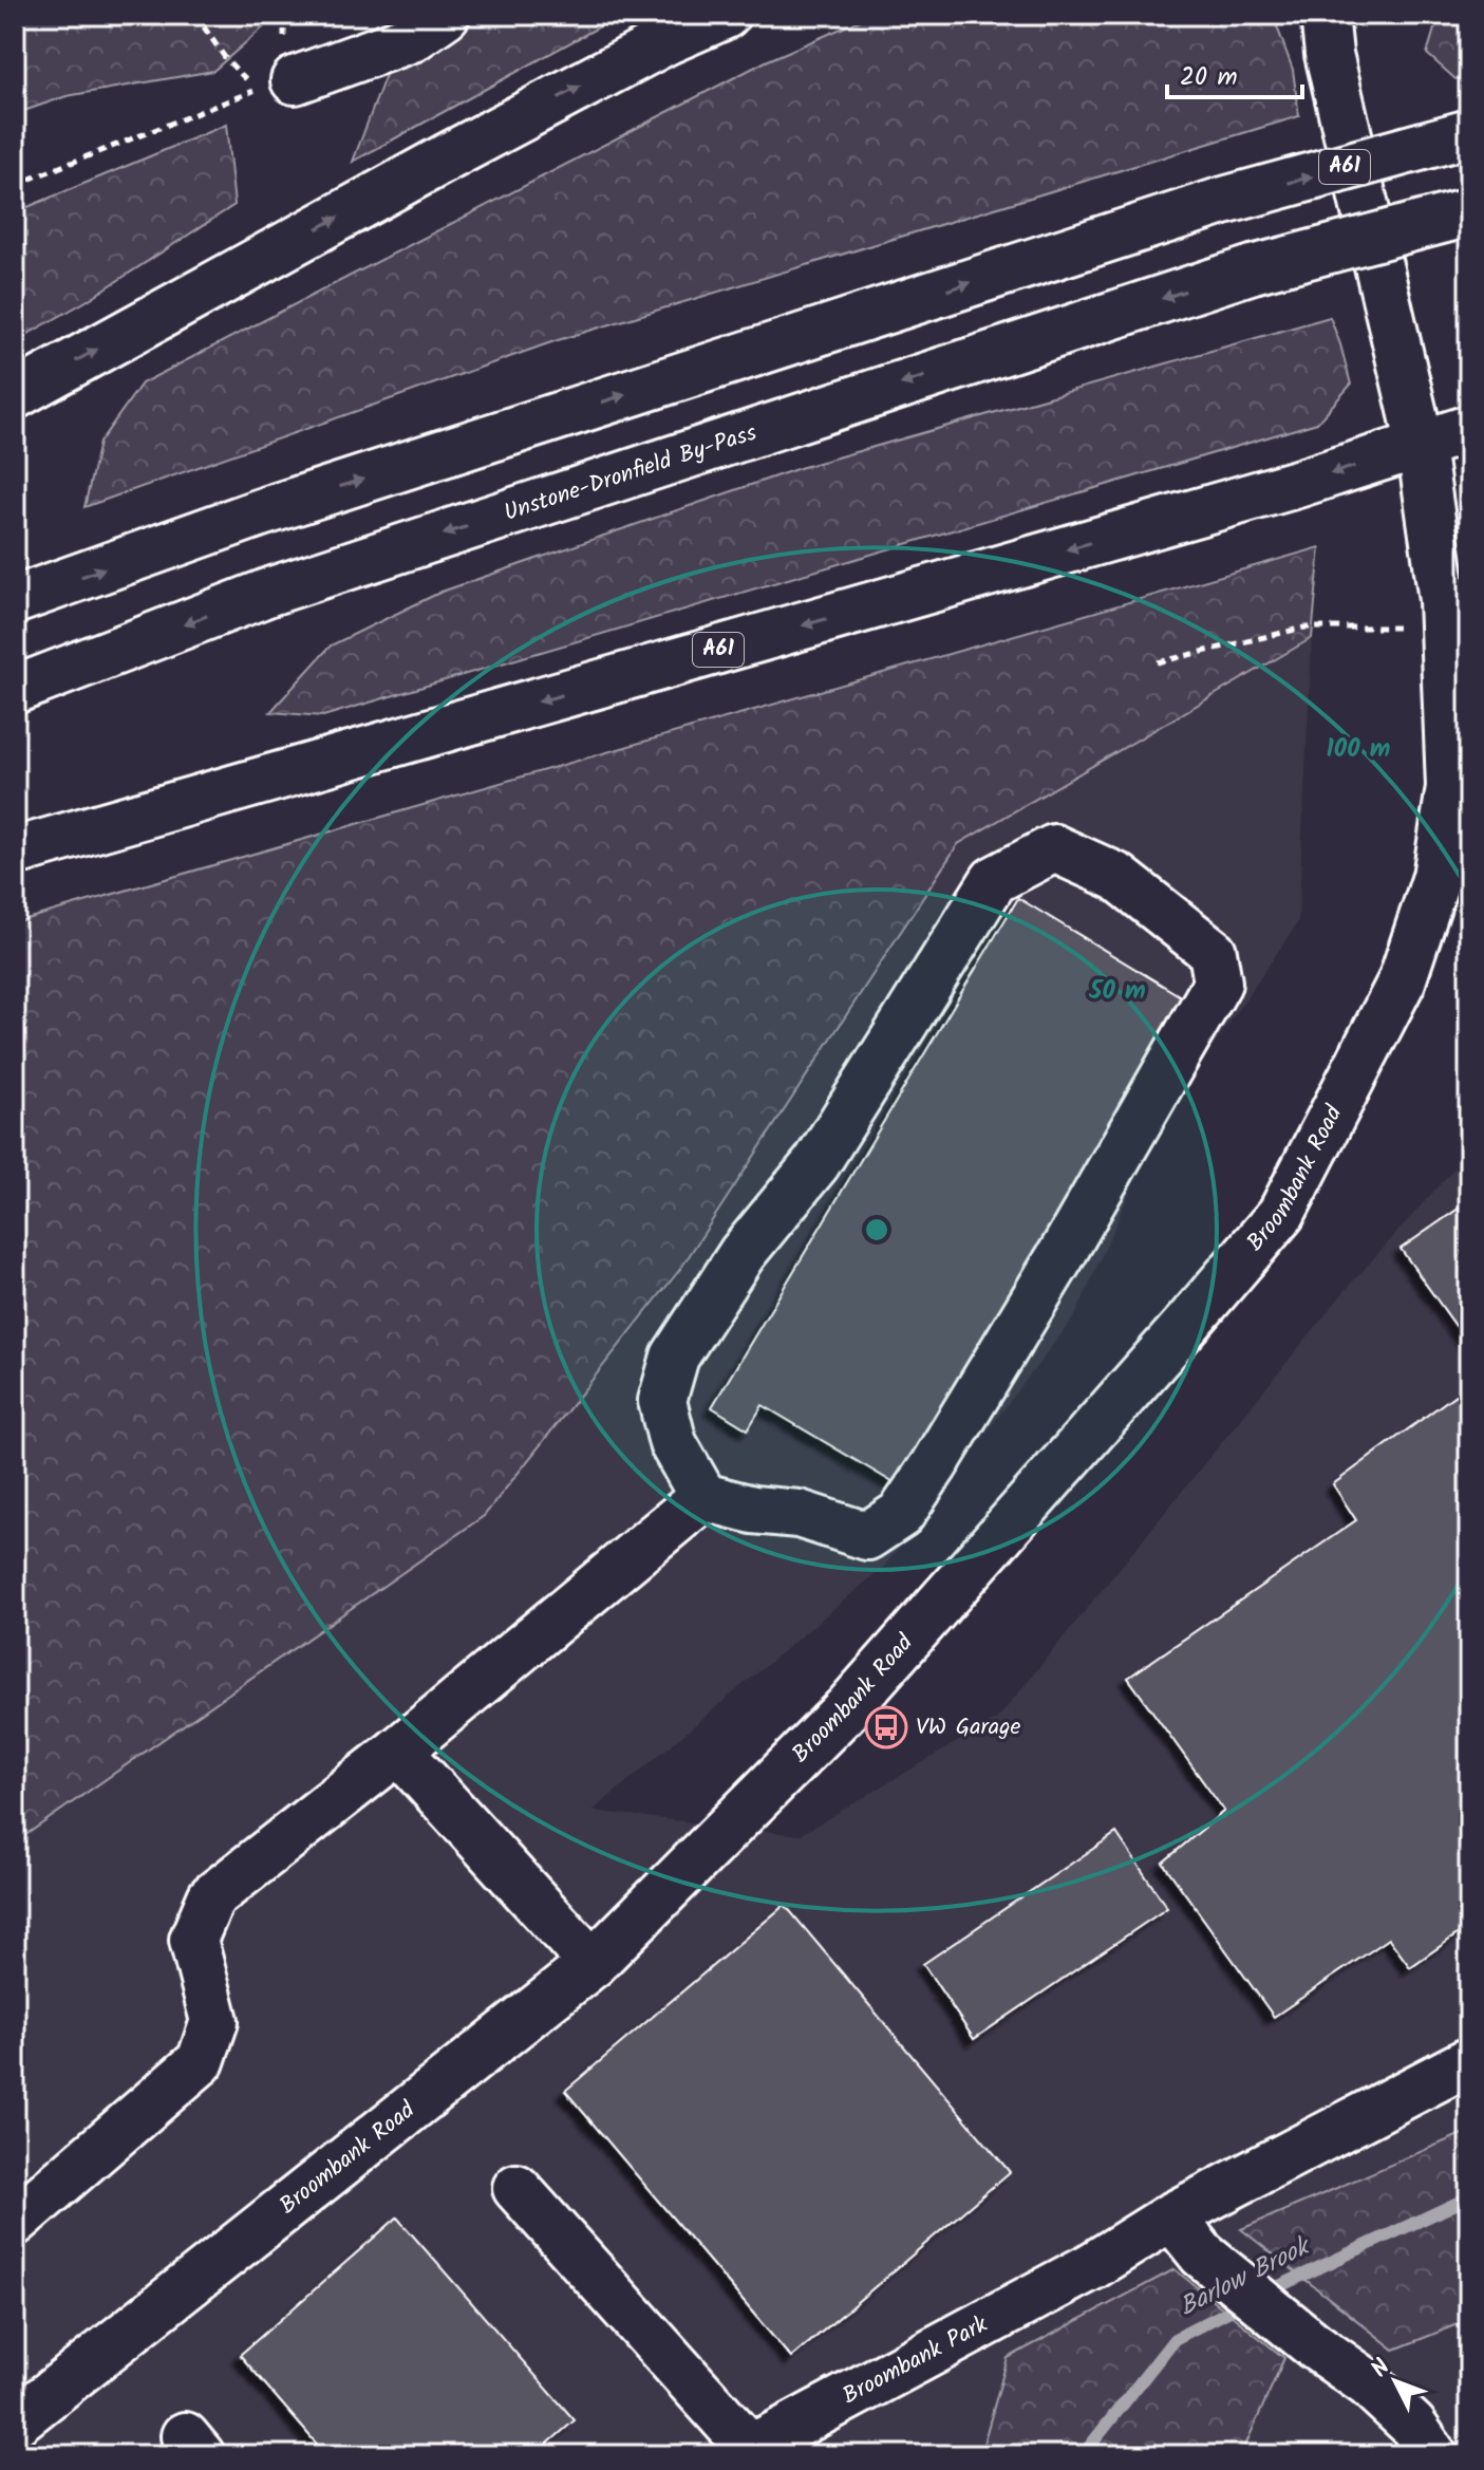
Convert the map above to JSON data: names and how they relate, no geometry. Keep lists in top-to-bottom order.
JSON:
{
  "streets": {
    "main road": [
      "A61",
      "Unstone-Dronfield By-Pass",
      "Broombank Road",
      "Broombank Park"
    ]
  },
  "crossings": [
    ["A61", "Broombank Road"]
  ],
  "water": ["Barlow Brook"],
  "places": {
    "bus stop": ["VW Garage"]
  },
  "scale_bar": "20 m",
  "north": "top left",
  "rings": ["100 m", "50 m"]
}
